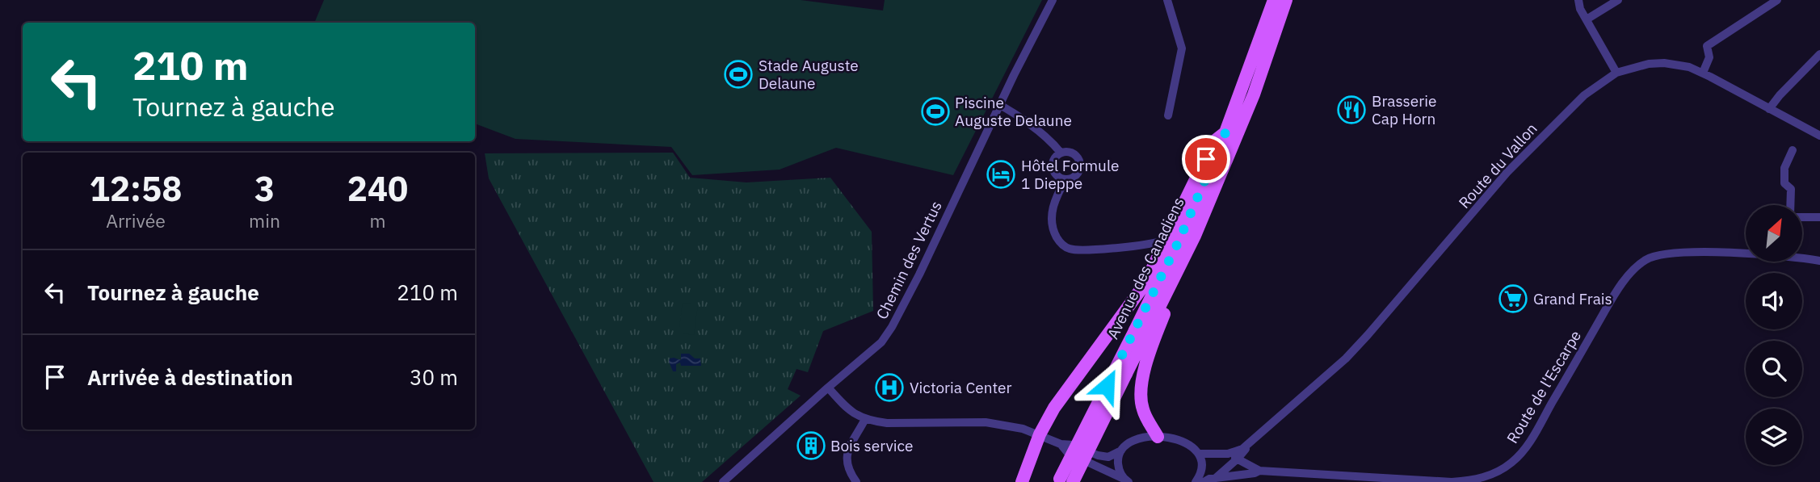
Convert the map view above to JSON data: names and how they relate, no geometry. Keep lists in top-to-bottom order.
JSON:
{
  "streets": {
    "main road": ["Avenue des Canadiens"],
    "street": ["Route du Vallon", "Chemin des Vertus", "Route de l'Escarpe"]
  },
  "places": {
    "sports": ["Stade Auguste Delaune", "Piscine Auguste Delaune"],
    "restaurant": ["Brasserie Cap Horn"],
    "hotel": ["Hôtel Formule 1 Dieppe"],
    "supermarket": ["Grand Frais"],
    "hospital": ["Victoria Center"],
    "building": ["Bois service"]
  },
  "north": "top right",
  "page": {
    "turn": ["210 m", "Tournez à gauche"],
    "eta": [
      "12:58",
      "Arrivée",
      "3",
      "min",
      "240",
      "m"
    ],
    "list": [
      {
        "name": "Tournez à gauche",
        "value": "210 m"
      },
      {
        "name": "Arrivée à destination",
        "value": "30 m"
      }
    ]
  }
}
